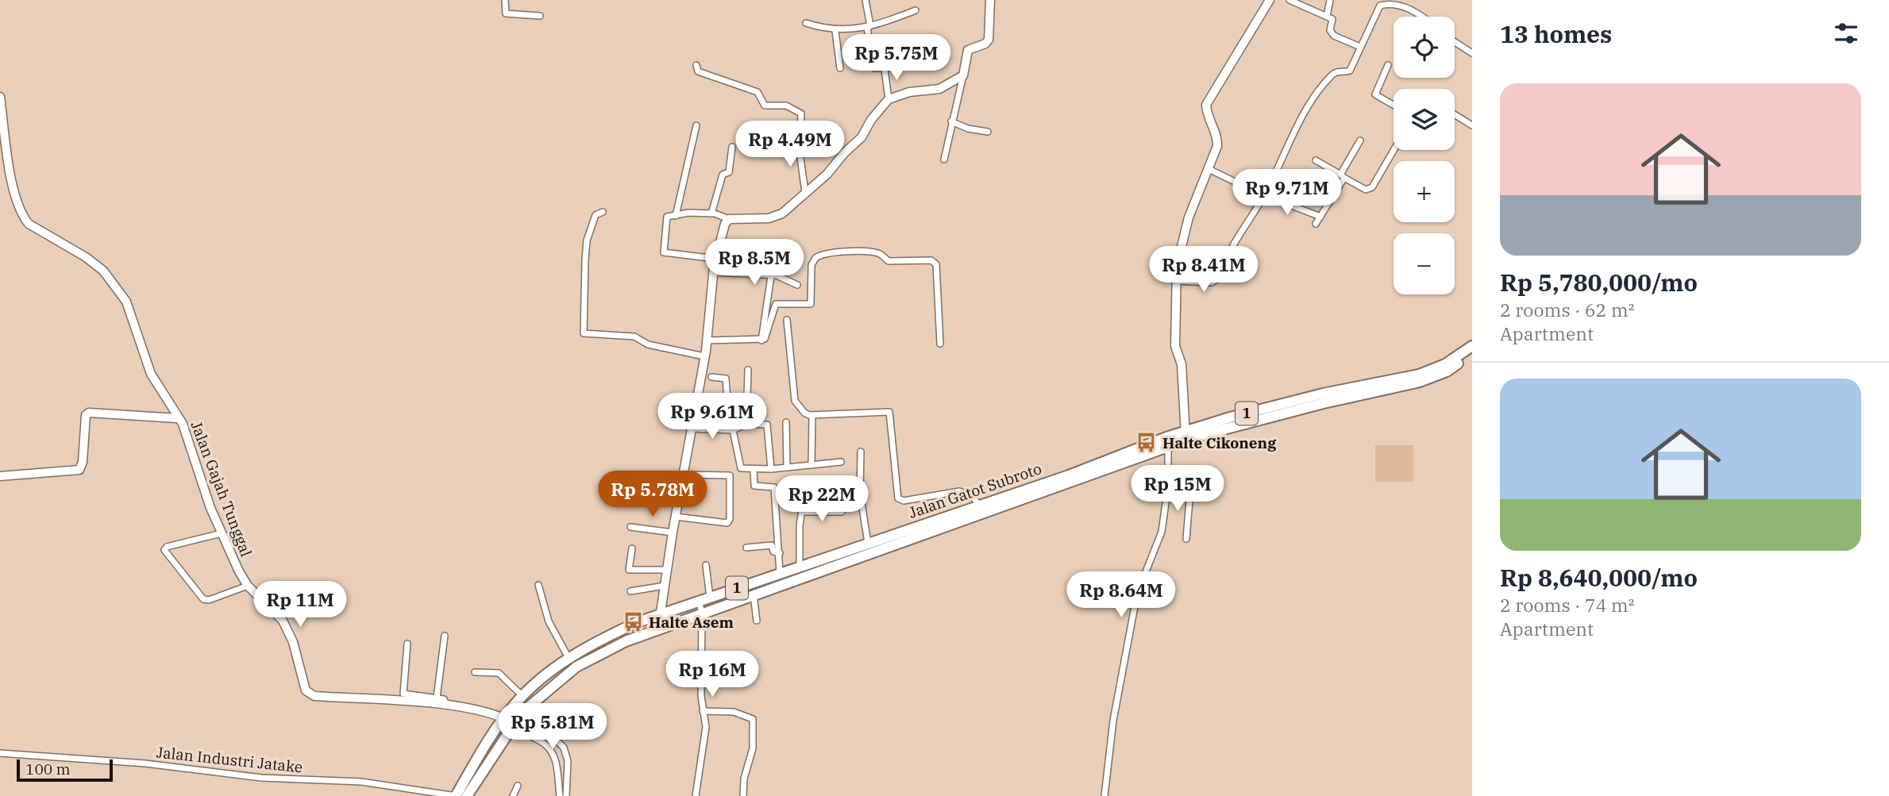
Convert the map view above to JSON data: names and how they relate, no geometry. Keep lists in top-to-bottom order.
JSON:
{
  "streets": {
    "highway": ["1", "Jalan Gatot Subroto"],
    "street": ["Jalan Gajah Tunggal", "Jalan Industri Jatake"]
  },
  "crossings": [
    ["Jalan Gajah Tunggal", "Jalan Gatot Subroto"],
    ["Jalan Gatot Subroto", "Jalan Industri Jatake"]
  ],
  "places": {
    "bus stop": ["Halte Cikoneng", "Halte Asem"]
  },
  "scale_bar": "100 m",
  "page": {
    "heading": "13 homes",
    "map_buttons": ["+", "−"],
    "price": [
      "Rp 5.75M",
      "Rp 4.49M",
      "Rp 9.71M",
      "Rp 8.5M",
      "Rp 8.41M",
      "Rp 9.61M",
      "Rp 15M",
      "Rp 5.78M",
      "Rp 22M",
      "Rp 8.64M",
      "Rp 11M",
      "Rp 16M",
      "Rp 5.81M"
    ],
    "list": [
      {
        "name": "Rp 5,780,000/mo",
        "note": "2 rooms · 62 m² · Apartment"
      },
      {
        "name": "Rp 8,640,000/mo",
        "note": "2 rooms · 74 m² · Apartment"
      }
    ],
    "scale": "100 m"
  }
}
